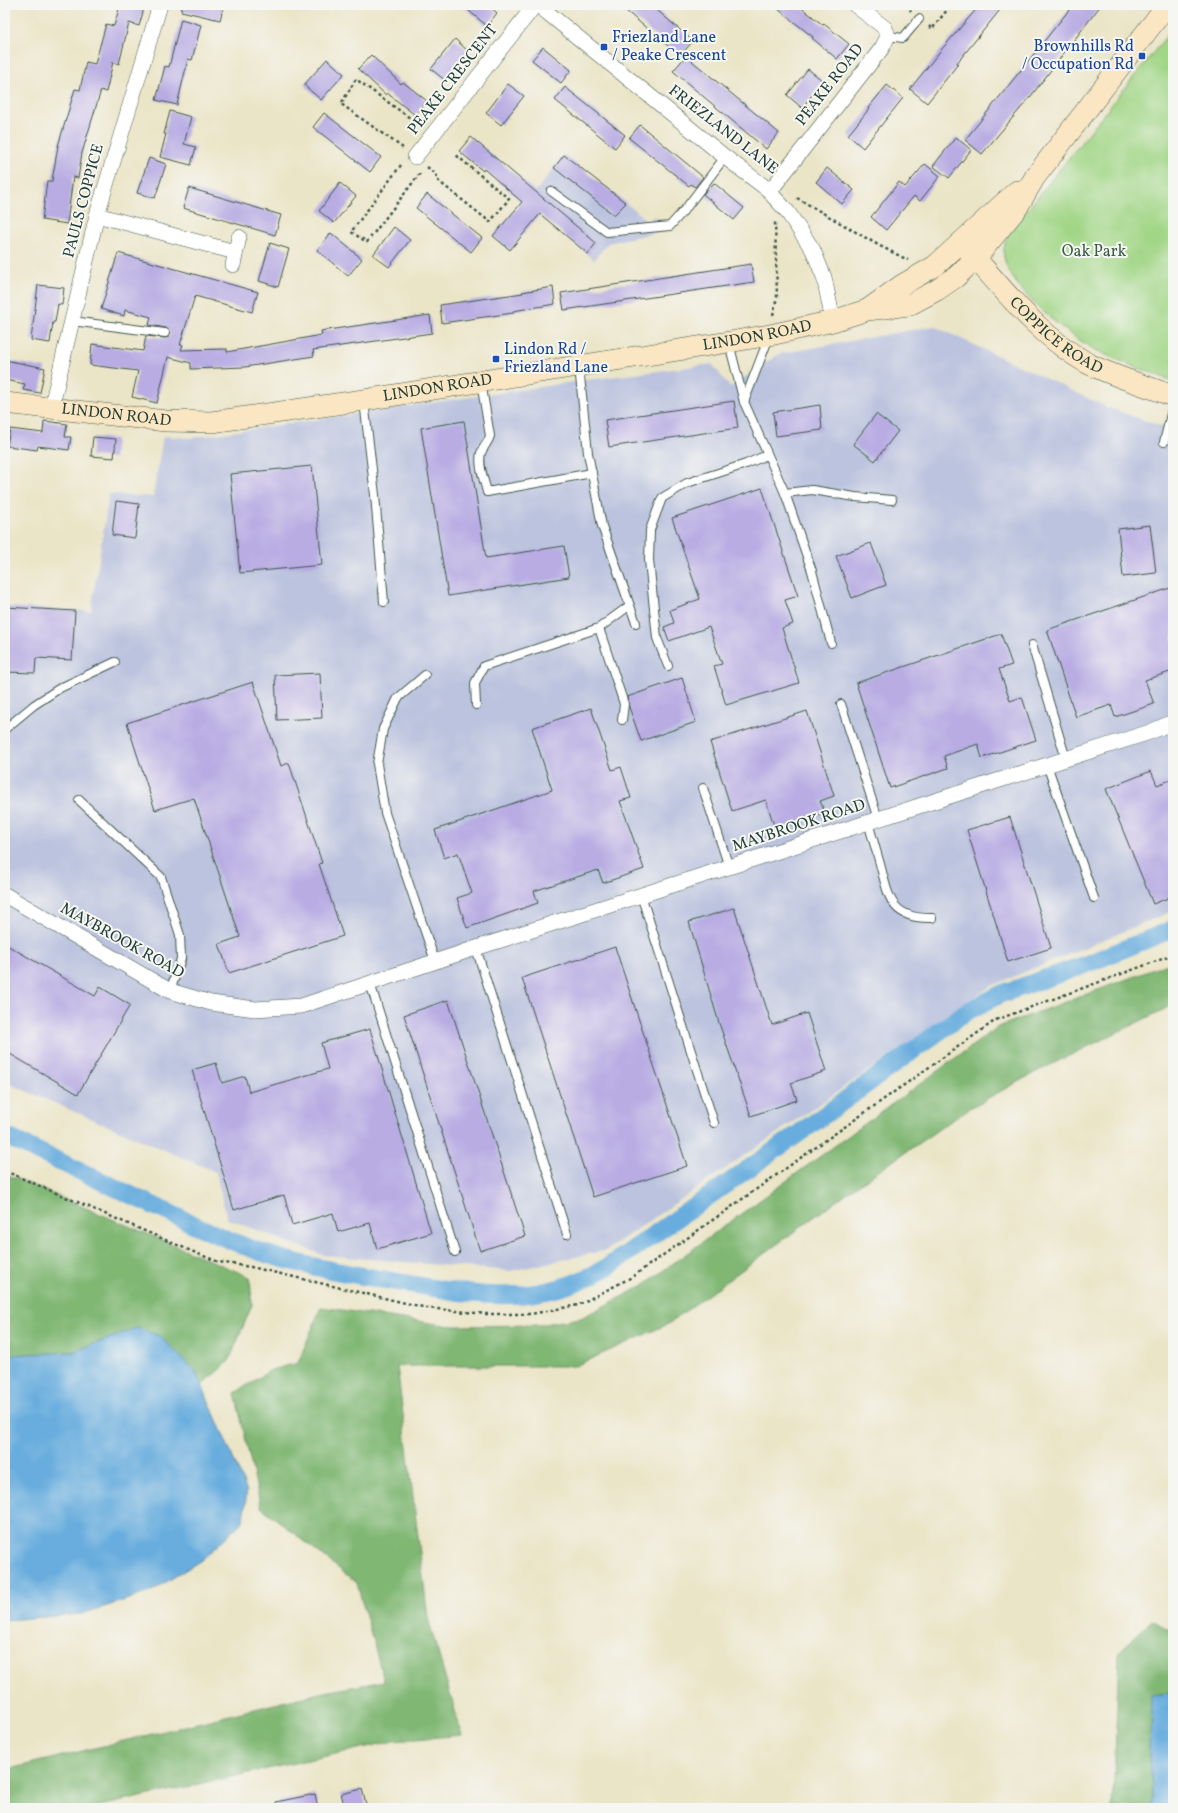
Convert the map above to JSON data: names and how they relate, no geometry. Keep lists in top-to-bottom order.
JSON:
{
  "streets": {
    "main road": ["COPPICE ROAD", "LINDON ROAD"],
    "street": [
      "PEAKE CRESCENT",
      "PEAKE ROAD",
      "FRIEZLAND LANE",
      "PAULS COPPICE",
      "MAYBROOK ROAD"
    ]
  },
  "crossings": [
    ["PEAKE ROAD", "FRIEZLAND LANE"],
    ["FRIEZLAND LANE", "LINDON ROAD"],
    ["PAULS COPPICE", "LINDON ROAD"],
    ["COPPICE ROAD", "LINDON ROAD"]
  ],
  "parks": ["Oak Park"],
  "places": {
    "transit": ["Friezland Lane / Peake Crescent", "Brownhills Rd / Occupation Rd", "Lindon Rd / Friezland Lane"]
  }
}
